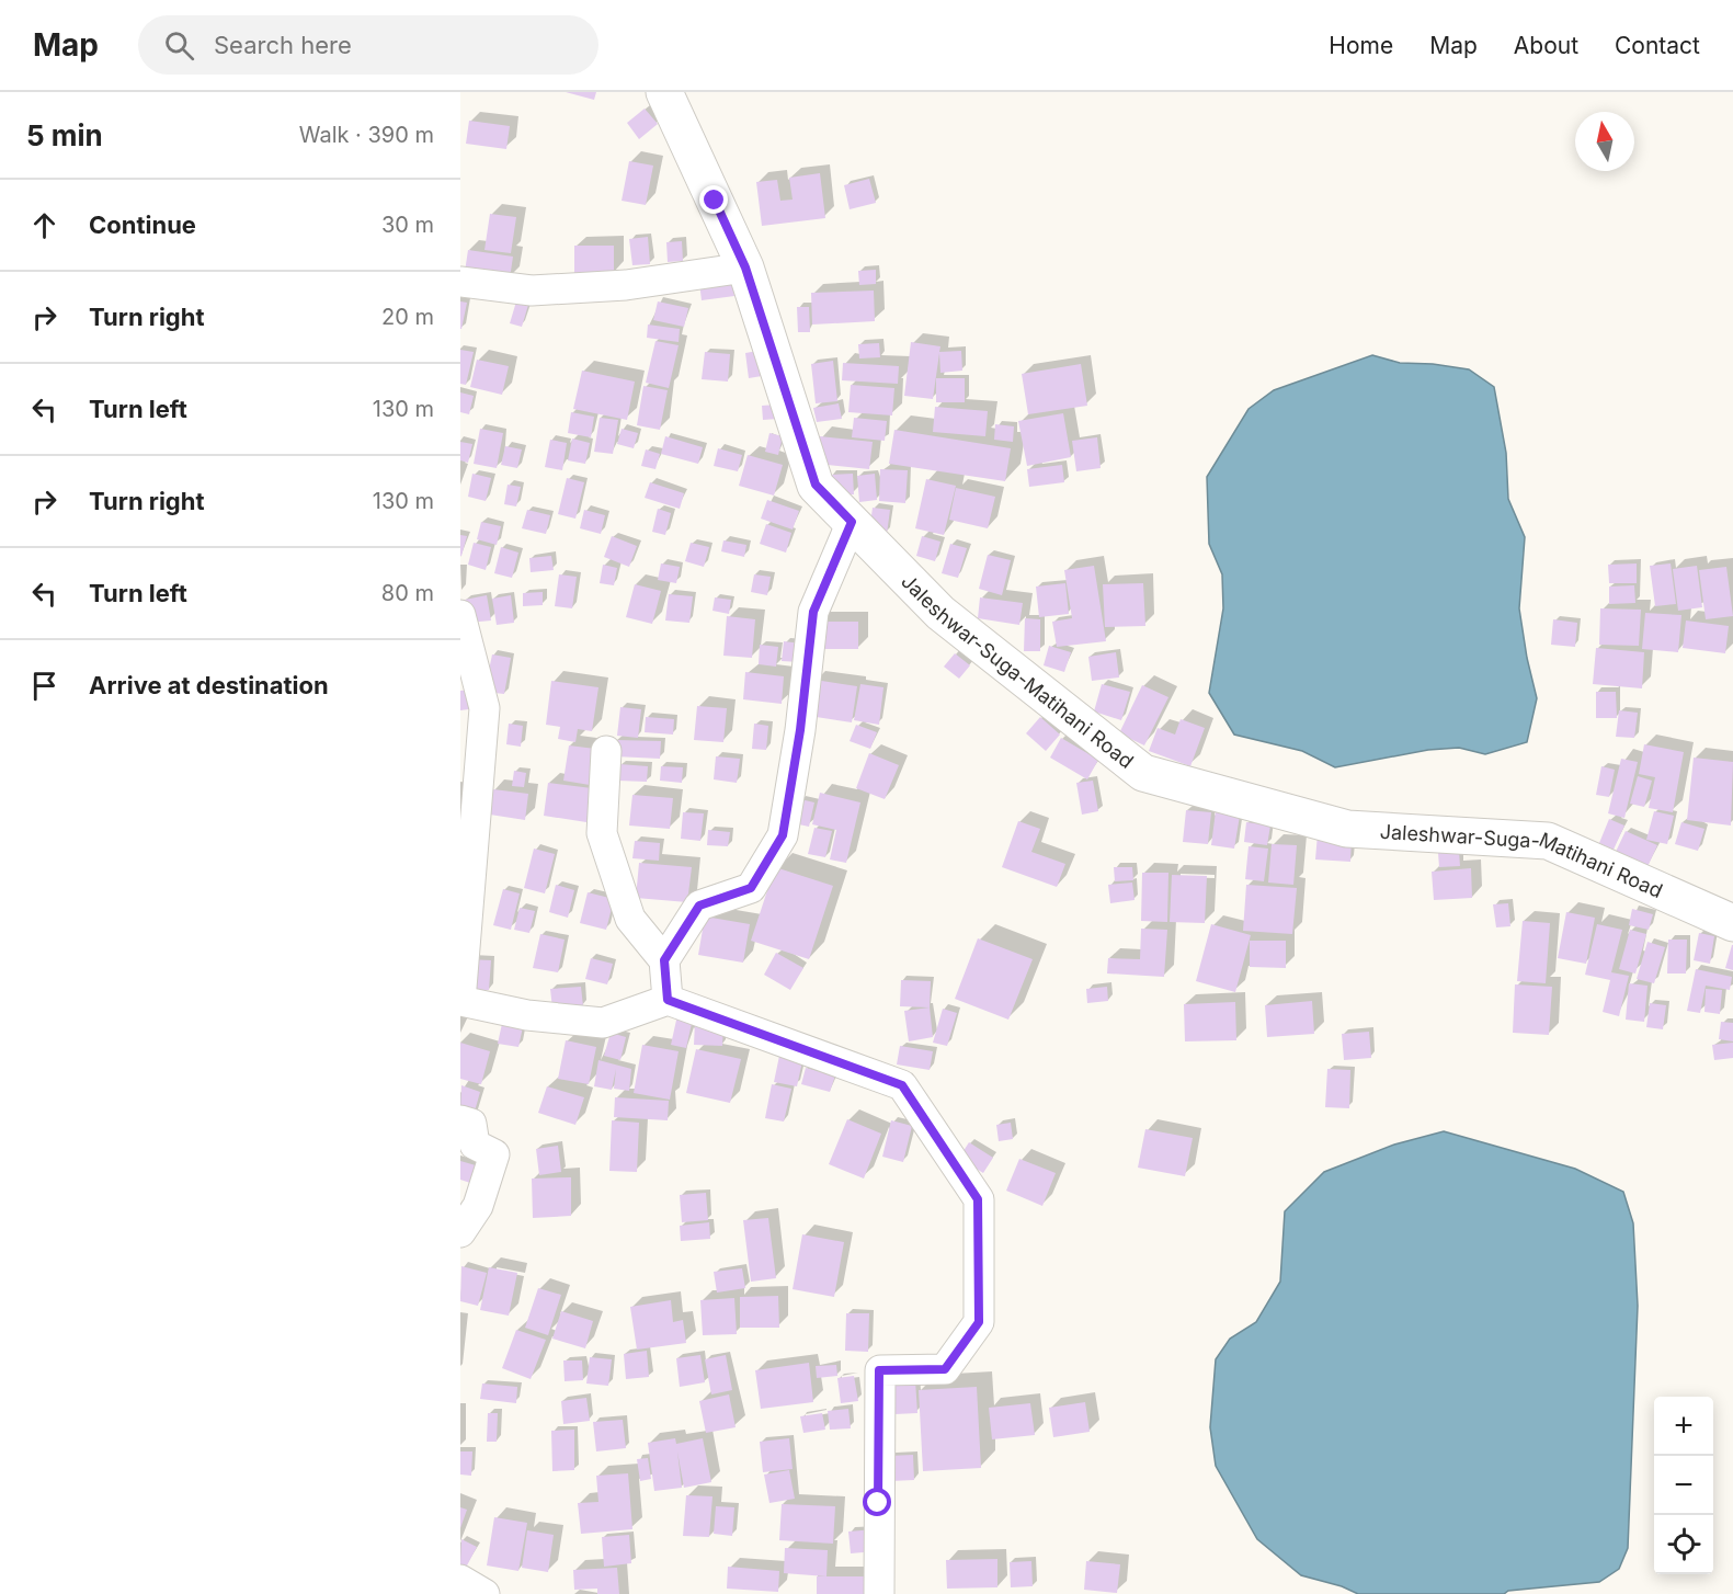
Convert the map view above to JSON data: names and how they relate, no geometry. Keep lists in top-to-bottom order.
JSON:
{
  "streets": {
    "main road": ["Jaleshwar-Suga-Matihani Road"]
  },
  "north": "top",
  "page": {
    "header": "Map",
    "search": "Search here",
    "nav": [
      "Home",
      "Map",
      "About",
      "Contact"
    ],
    "heading": ["5 min", "Walk · 390 m"],
    "list": [
      ["Continue", "30 m"],
      ["Turn right", "20 m"],
      ["Turn left", "130 m"],
      ["Turn right", "130 m"],
      ["Turn left", "80 m"],
      "Arrive at destination"
    ],
    "map_buttons": ["+", "−"]
  }
}
